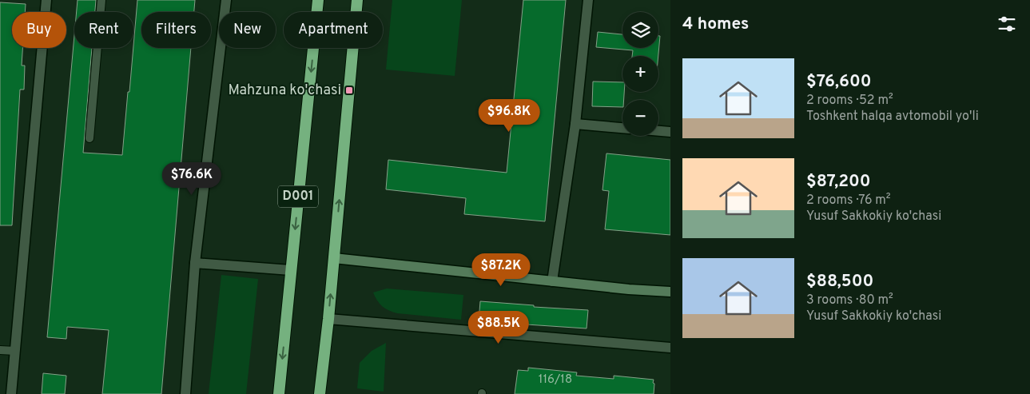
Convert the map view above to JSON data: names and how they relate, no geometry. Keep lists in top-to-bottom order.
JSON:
{
  "streets": {
    "highway": ["D001"]
  },
  "places": {
    "transit": ["Mahzuna ko'chasi"]
  },
  "house_numbers": ["116/18"],
  "page": {
    "heading": "4 homes",
    "map_buttons": ["+", "−"],
    "chip": [
      "Buy",
      "Rent",
      "Filters",
      "New",
      "Apartment"
    ],
    "list": [
      {
        "name": "$76,600",
        "note": "2 rooms · 52 m² · Toshkent halqa avtomobil yo'li"
      },
      {
        "name": "$87,200",
        "note": "2 rooms · 76 m² · Yusuf Sakkokiy ko'chasi"
      },
      {
        "name": "$88,500",
        "note": "3 rooms · 80 m² · Yusuf Sakkokiy ko'chasi"
      }
    ],
    "price": [
      "$96.8K",
      "$76.6K",
      "$87.2K",
      "$88.5K"
    ]
  }
}
